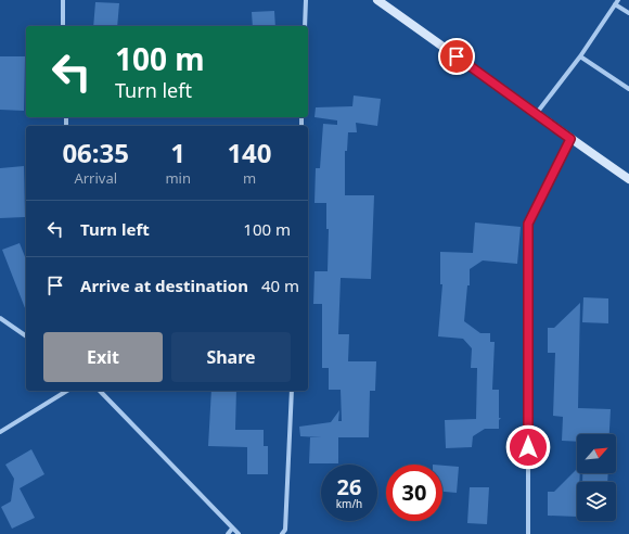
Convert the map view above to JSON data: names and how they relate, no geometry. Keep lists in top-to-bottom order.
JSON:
{
  "north": "top right",
  "page": {
    "turn": ["100 m", "Turn left"],
    "eta": [
      "06:35",
      "Arrival",
      "1",
      "min",
      "140",
      "m"
    ],
    "list": [
      {
        "name": "Turn left",
        "value": "100 m"
      },
      {
        "name": "Arrive at destination",
        "value": "40 m"
      }
    ],
    "buttons": ["Exit", "Share"],
    "speed": "26 km/h",
    "limit": "30"
  }
}
